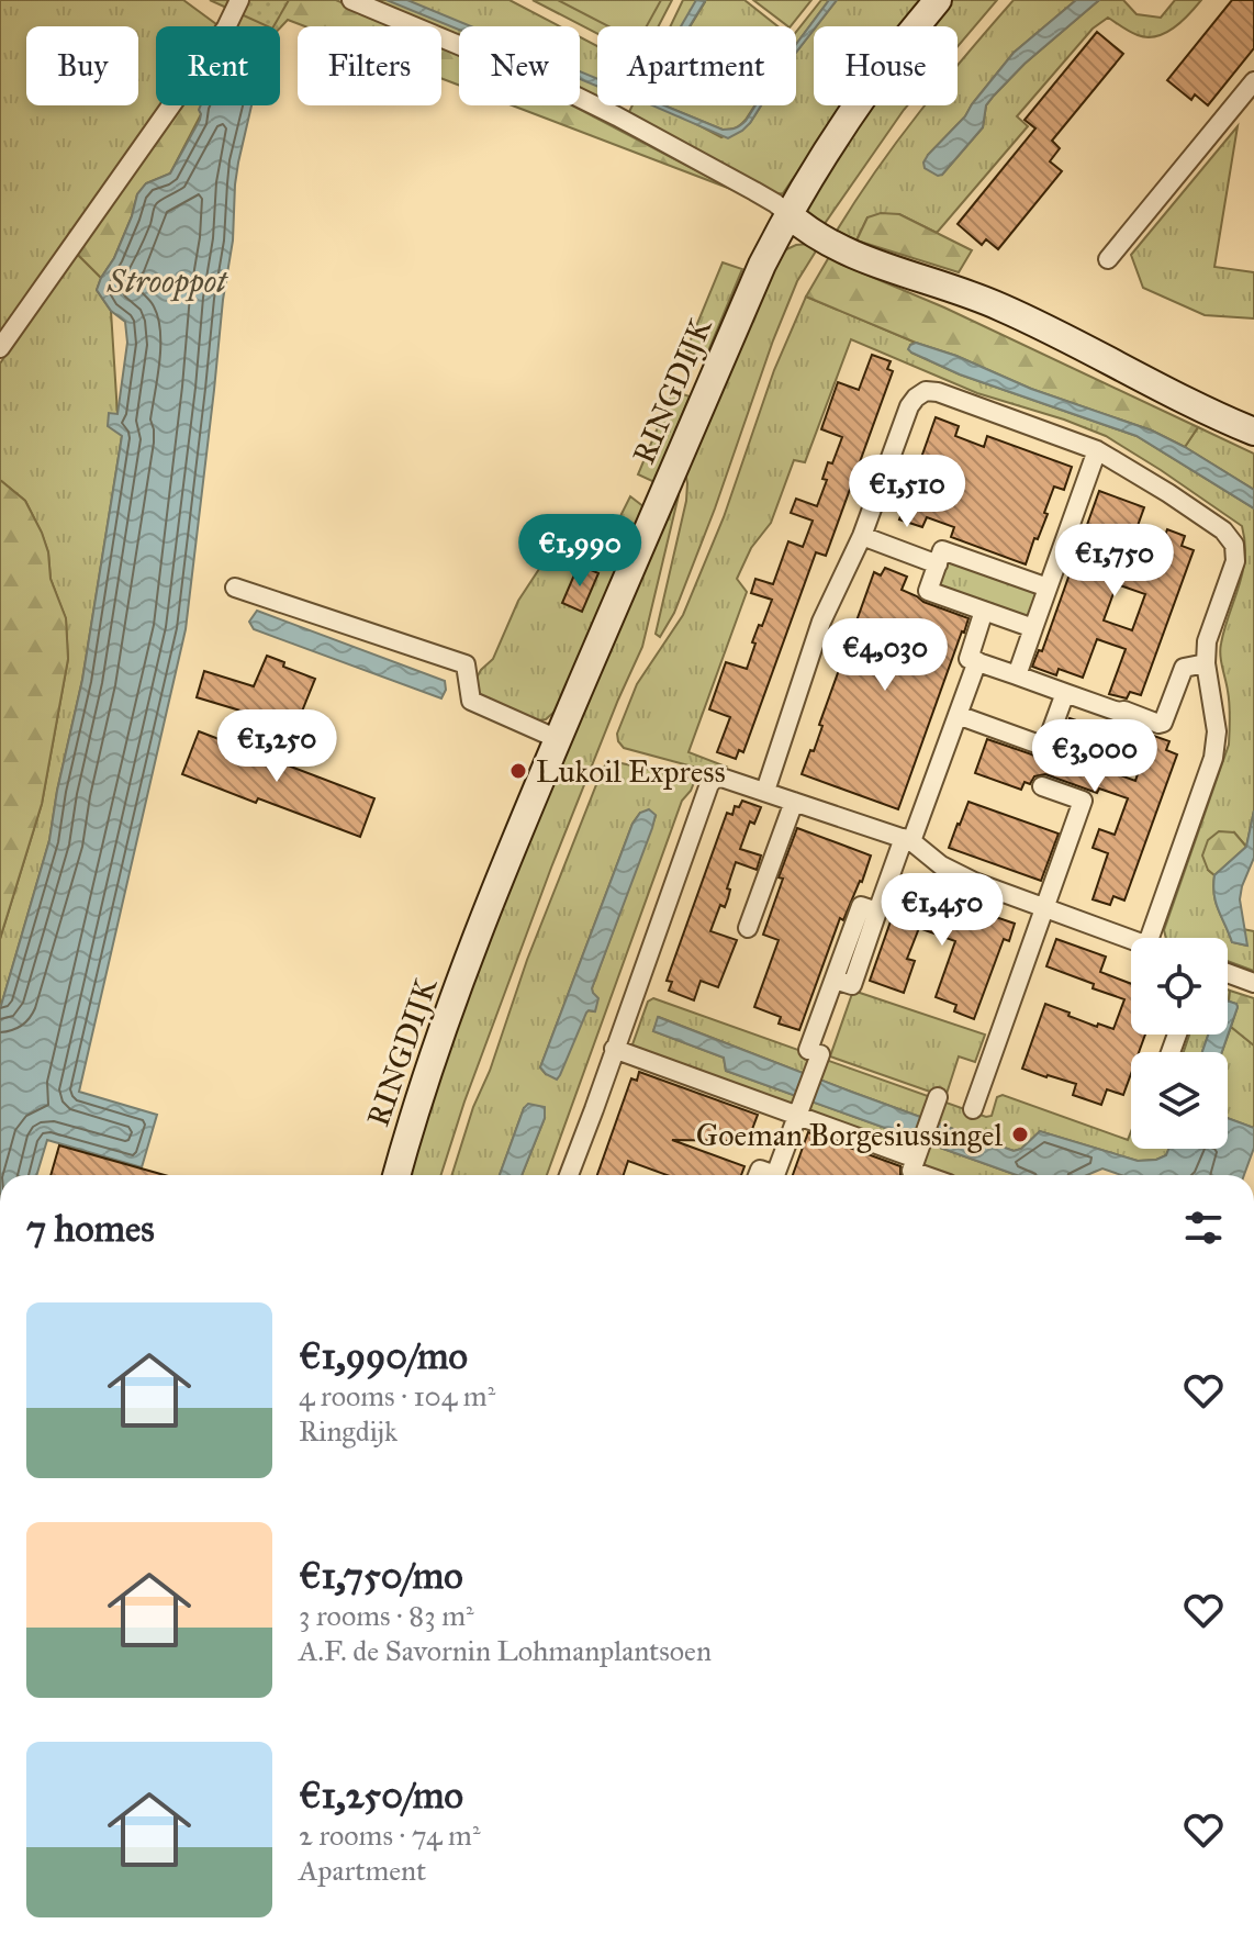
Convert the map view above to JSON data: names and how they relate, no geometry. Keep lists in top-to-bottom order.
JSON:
{
  "streets": {
    "main road": ["RINGDIJK"]
  },
  "water": ["Strooppot"],
  "places": ["Lukoil Express", "Goeman Borgesiussingel"],
  "page": {
    "chip": [
      "Buy",
      "Rent",
      "Filters",
      "New",
      "Apartment",
      "House"
    ],
    "price": [
      "€1,510",
      "€1,990",
      "€1,750",
      "€4,030",
      "€1,250",
      "€3,000",
      "€1,450"
    ],
    "heading": "7 homes",
    "list": [
      {
        "name": "€1,990/mo",
        "note": "4 rooms · 104 m² · Ringdijk"
      },
      {
        "name": "€1,750/mo",
        "note": "3 rooms · 83 m² · A.F. de Savornin Lohmanplantsoen"
      },
      {
        "name": "€1,250/mo",
        "note": "2 rooms · 74 m² · Apartment"
      }
    ]
  }
}
